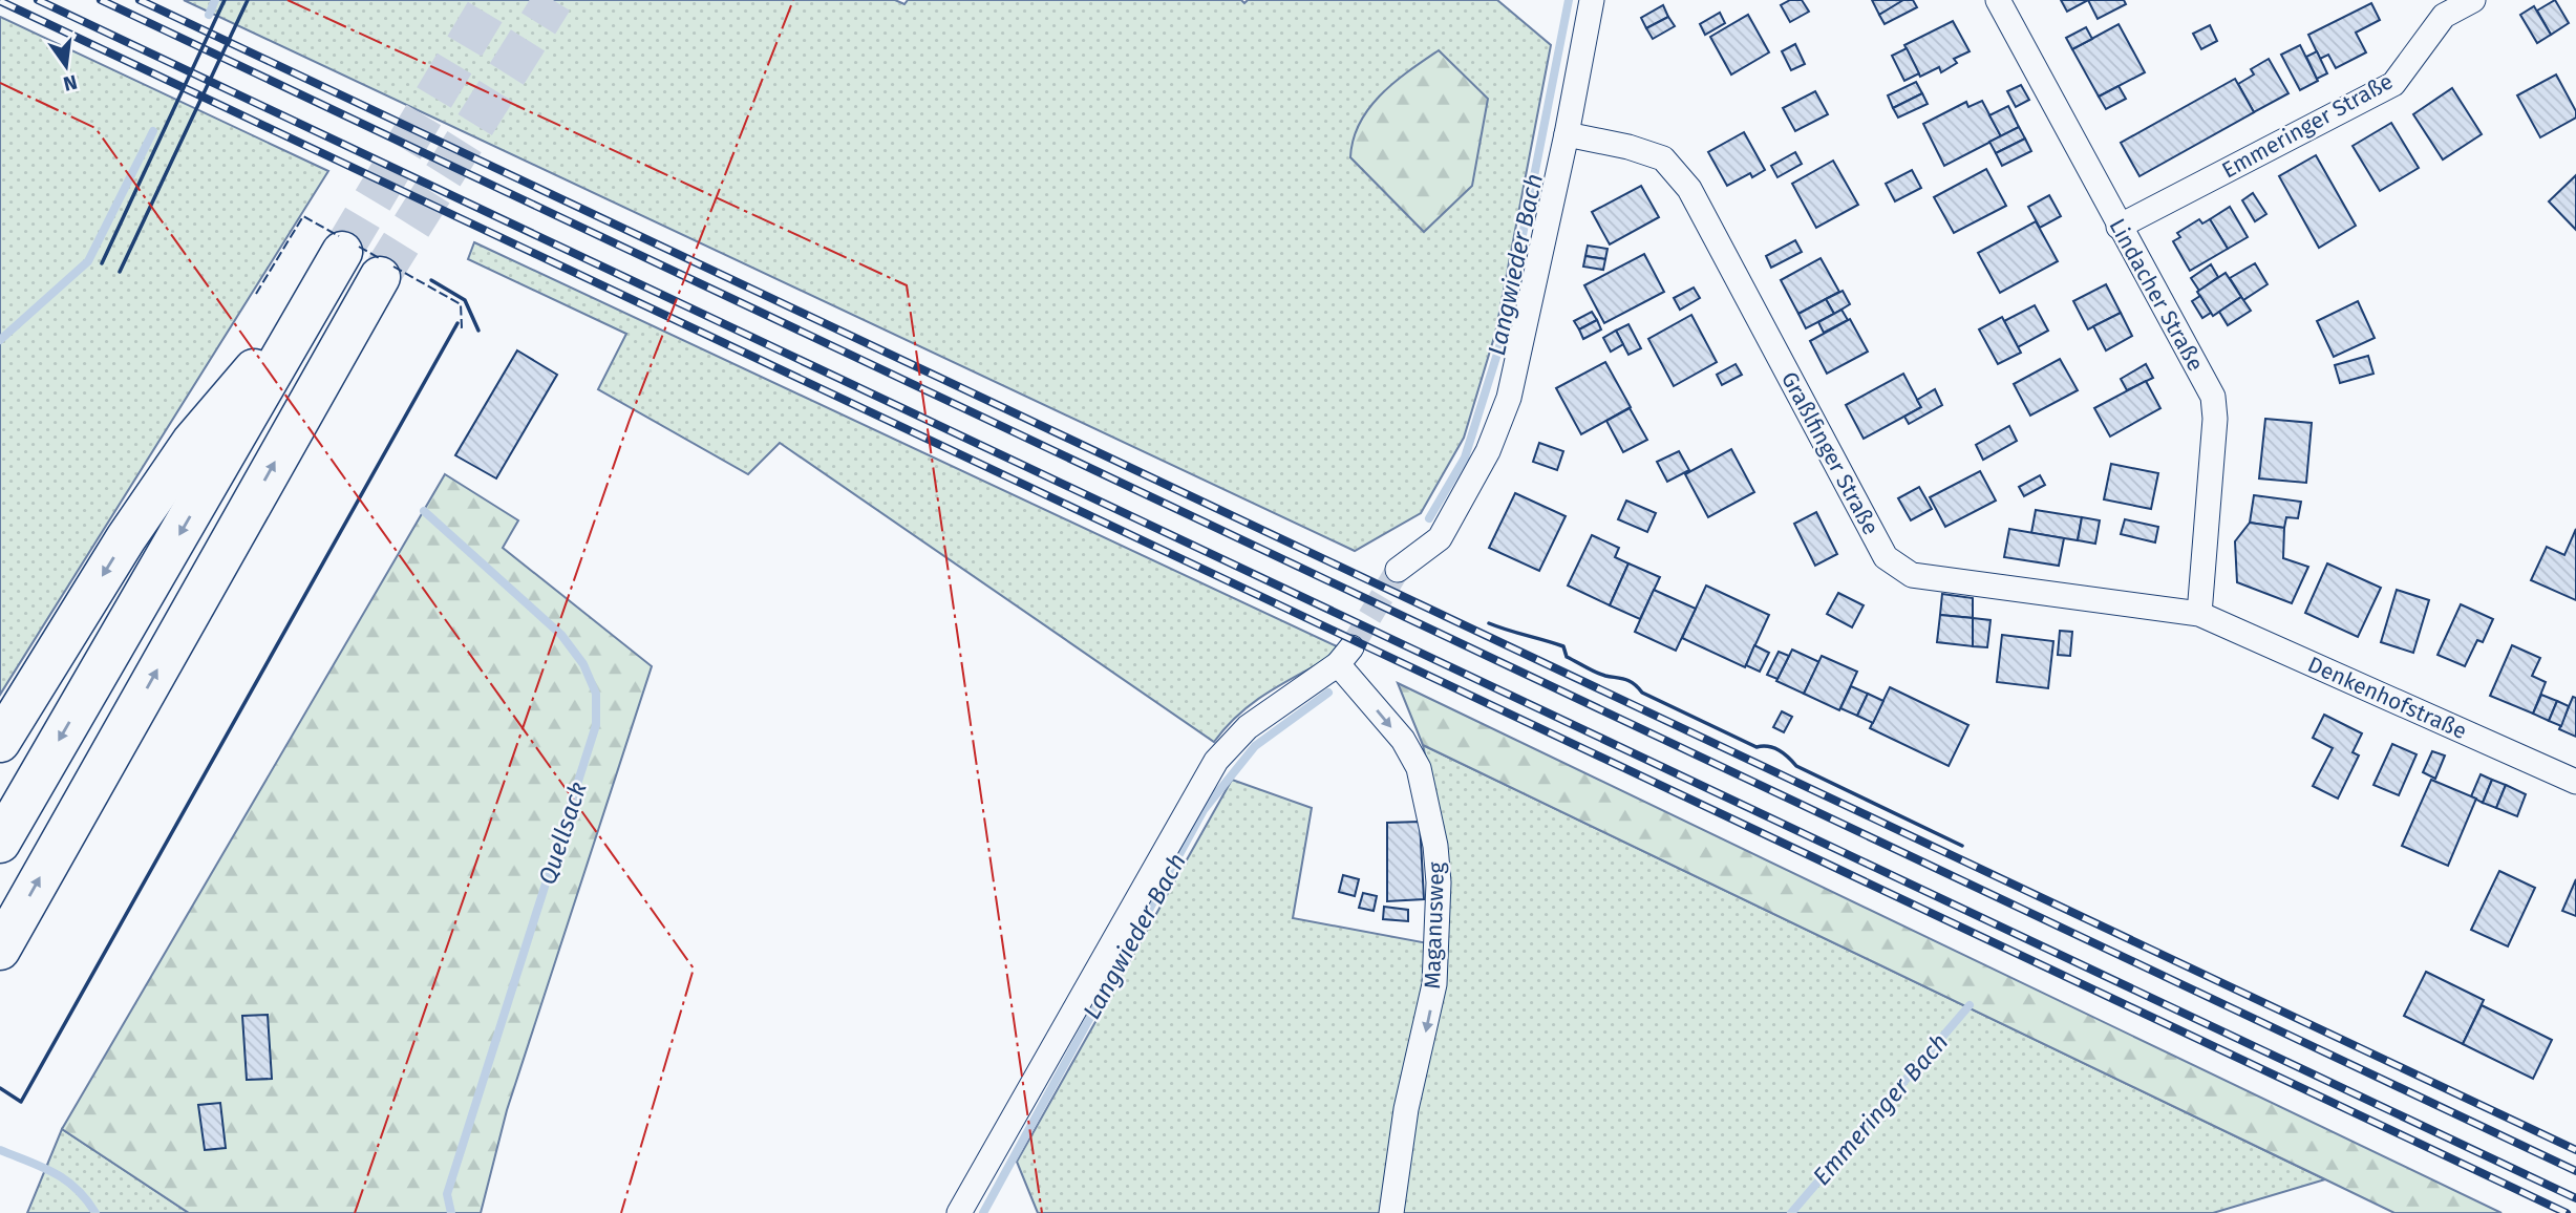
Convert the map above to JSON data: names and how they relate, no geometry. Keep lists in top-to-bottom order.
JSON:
{
  "streets": {
    "street": [
      "Emmeringer Straße",
      "Lindacher Straße",
      "Graßlfinger Straße",
      "Denkenhofstraße",
      "Maganusweg"
    ]
  },
  "crossings": [
    ["Emmeringer Straße", "Lindacher Straße"],
    ["Lindacher Straße", "Graßlfinger Straße"],
    ["Lindacher Straße", "Denkenhofstraße"],
    ["Graßlfinger Straße", "Denkenhofstraße"]
  ],
  "water": ["Langwieder Bach", "Quellsack", "Emmeringer Bach"],
  "north": "bottom"
}
